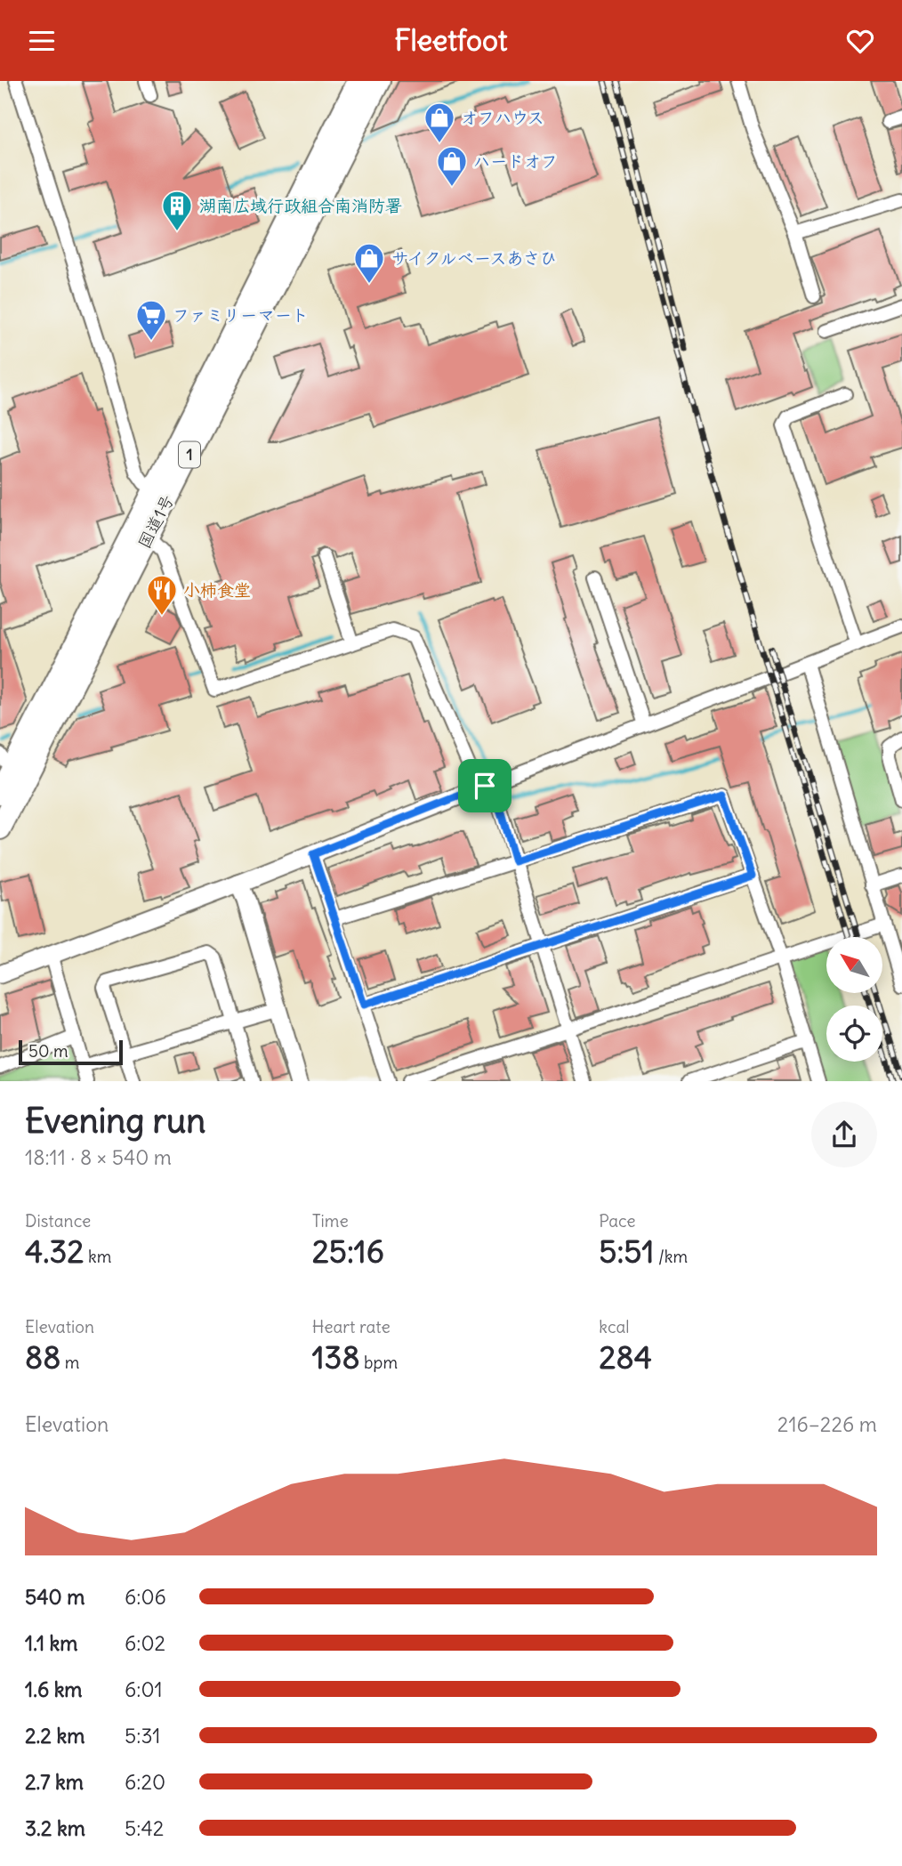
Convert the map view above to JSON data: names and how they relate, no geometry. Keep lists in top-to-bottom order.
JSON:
{
  "streets": {
    "highway": ["1", "国道1号"]
  },
  "places": {
    "shop": ["オフハウス", "ハードオフ", "サイクルベースあさひ"],
    "building": ["湖南広域行政組合南消防署"],
    "supermarket": ["ファミリーマート"],
    "restaurant": ["小柿食堂"]
  },
  "scale_bar": "50 m",
  "north": "top left",
  "page": {
    "header": "Fleetfoot",
    "scale": "50 m",
    "heading": ["Evening run", "18:11 · 8 × 540 m"],
    "stats": [
      ["Distance", "4.32 km"],
      ["Time", "25:16"],
      ["Pace", "5:51 /km"],
      ["Elevation", "88 m"],
      ["Heart rate", "138 bpm"],
      ["kcal", "284"]
    ],
    "chart": ["Elevation", "216–226 m"],
    "list": [
      {
        "name": "540 m",
        "note": "6:06"
      },
      {
        "name": "1.1 km",
        "note": "6:02"
      },
      {
        "name": "1.6 km",
        "note": "6:01"
      },
      {
        "name": "2.2 km",
        "note": "5:31"
      },
      {
        "name": "2.7 km",
        "note": "6:20"
      },
      {
        "name": "3.2 km",
        "note": "5:42"
      }
    ]
  }
}
